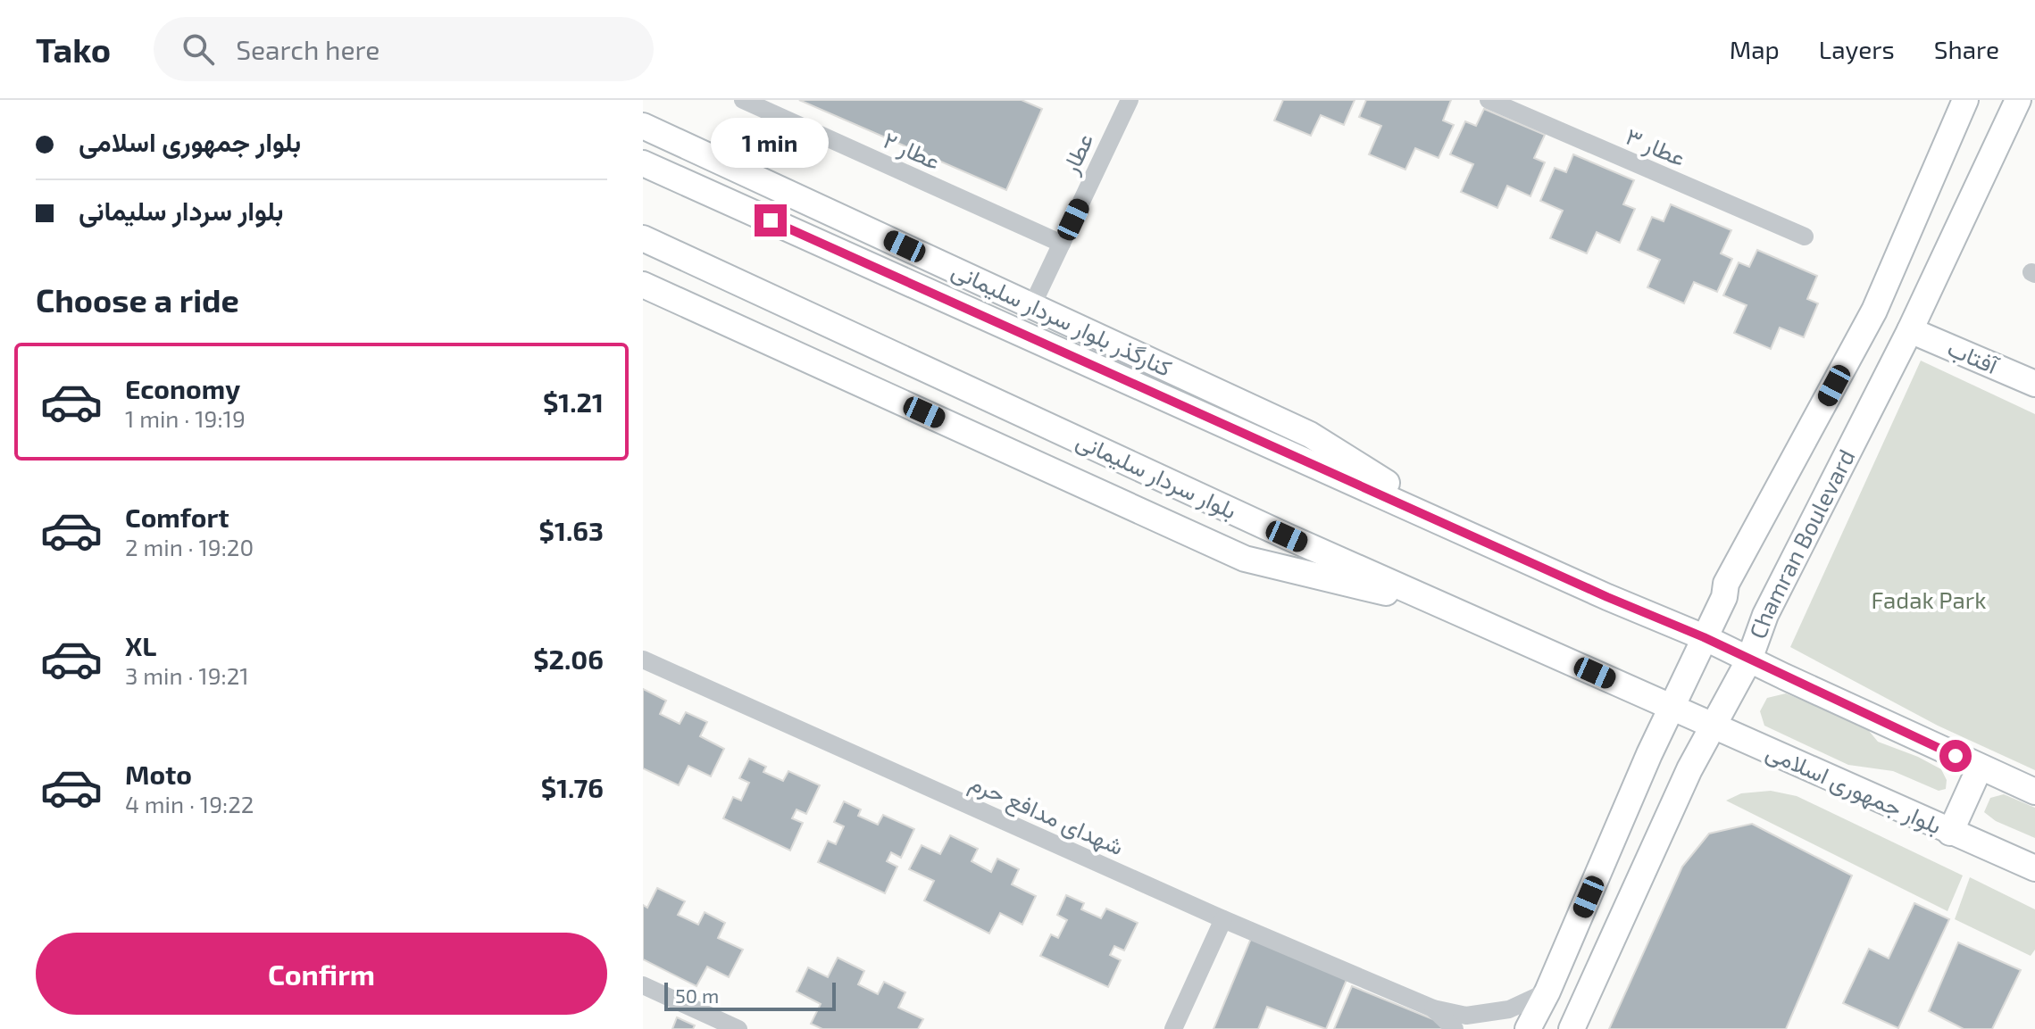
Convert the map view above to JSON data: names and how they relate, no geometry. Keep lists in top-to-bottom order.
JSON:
{
  "streets": {
    "main road": [
      "کنارگذر بلوار سردار سلیمانی",
      "آفتاب",
      "بلوار سردار سلیمانی",
      "Chamran Boulevard",
      "بلوار جمهوری اسلامی"
    ],
    "street": [
      "عطار ۳",
      "عطار ۲",
      "عطار",
      "شهدای مدافع حرم"
    ]
  },
  "crossings": [
    ["عطار ۲", "عطار"],
    ["عطار", "کنارگذر بلوار سردار سلیمانی"],
    ["آفتاب", "Chamran Boulevard"],
    ["بلوار سردار سلیمانی", "Chamran Boulevard"],
    ["بلوار سردار سلیمانی", "بلوار جمهوری اسلامی"],
    ["Chamran Boulevard", "بلوار جمهوری اسلامی"]
  ],
  "parks": ["Fadak Park"],
  "scale_bar": "50 m",
  "page": {
    "header": "Tako",
    "search": "Search here",
    "nav": ["Map", "Layers", "Share"],
    "banner": ["بلوار جمهوری اسلامی", "بلوار سردار سلیمانی"],
    "bubble": "1 min",
    "heading": "Choose a ride",
    "list": [
      {
        "name": "Economy",
        "note": "1 min · 19:19",
        "value": "$1.21"
      },
      {
        "name": "Comfort",
        "note": "2 min · 19:20",
        "value": "$1.63"
      },
      {
        "name": "XL",
        "note": "3 min · 19:21",
        "value": "$2.06"
      },
      {
        "name": "Moto",
        "note": "4 min · 19:22",
        "value": "$1.76"
      }
    ],
    "buttons": "Confirm",
    "scale": "50 m"
  }
}
